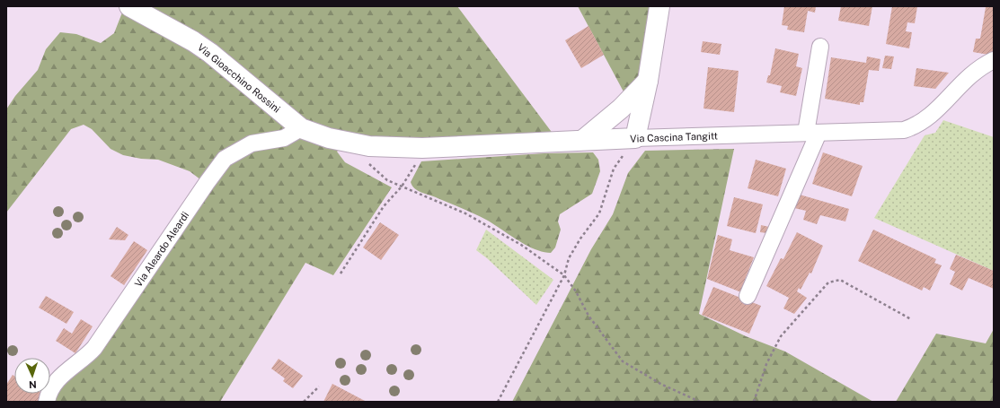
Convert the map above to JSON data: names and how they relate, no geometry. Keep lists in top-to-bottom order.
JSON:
{
  "streets": {
    "street": ["Via Gioacchino Rossini", "Via Cascina Tangitt", "Via Aleardo Aleardi"]
  },
  "crossings": [
    ["Via Gioacchino Rossini", "Via Cascina Tangitt"],
    ["Via Gioacchino Rossini", "Via Aleardo Aleardi"]
  ],
  "north": "bottom"
}
